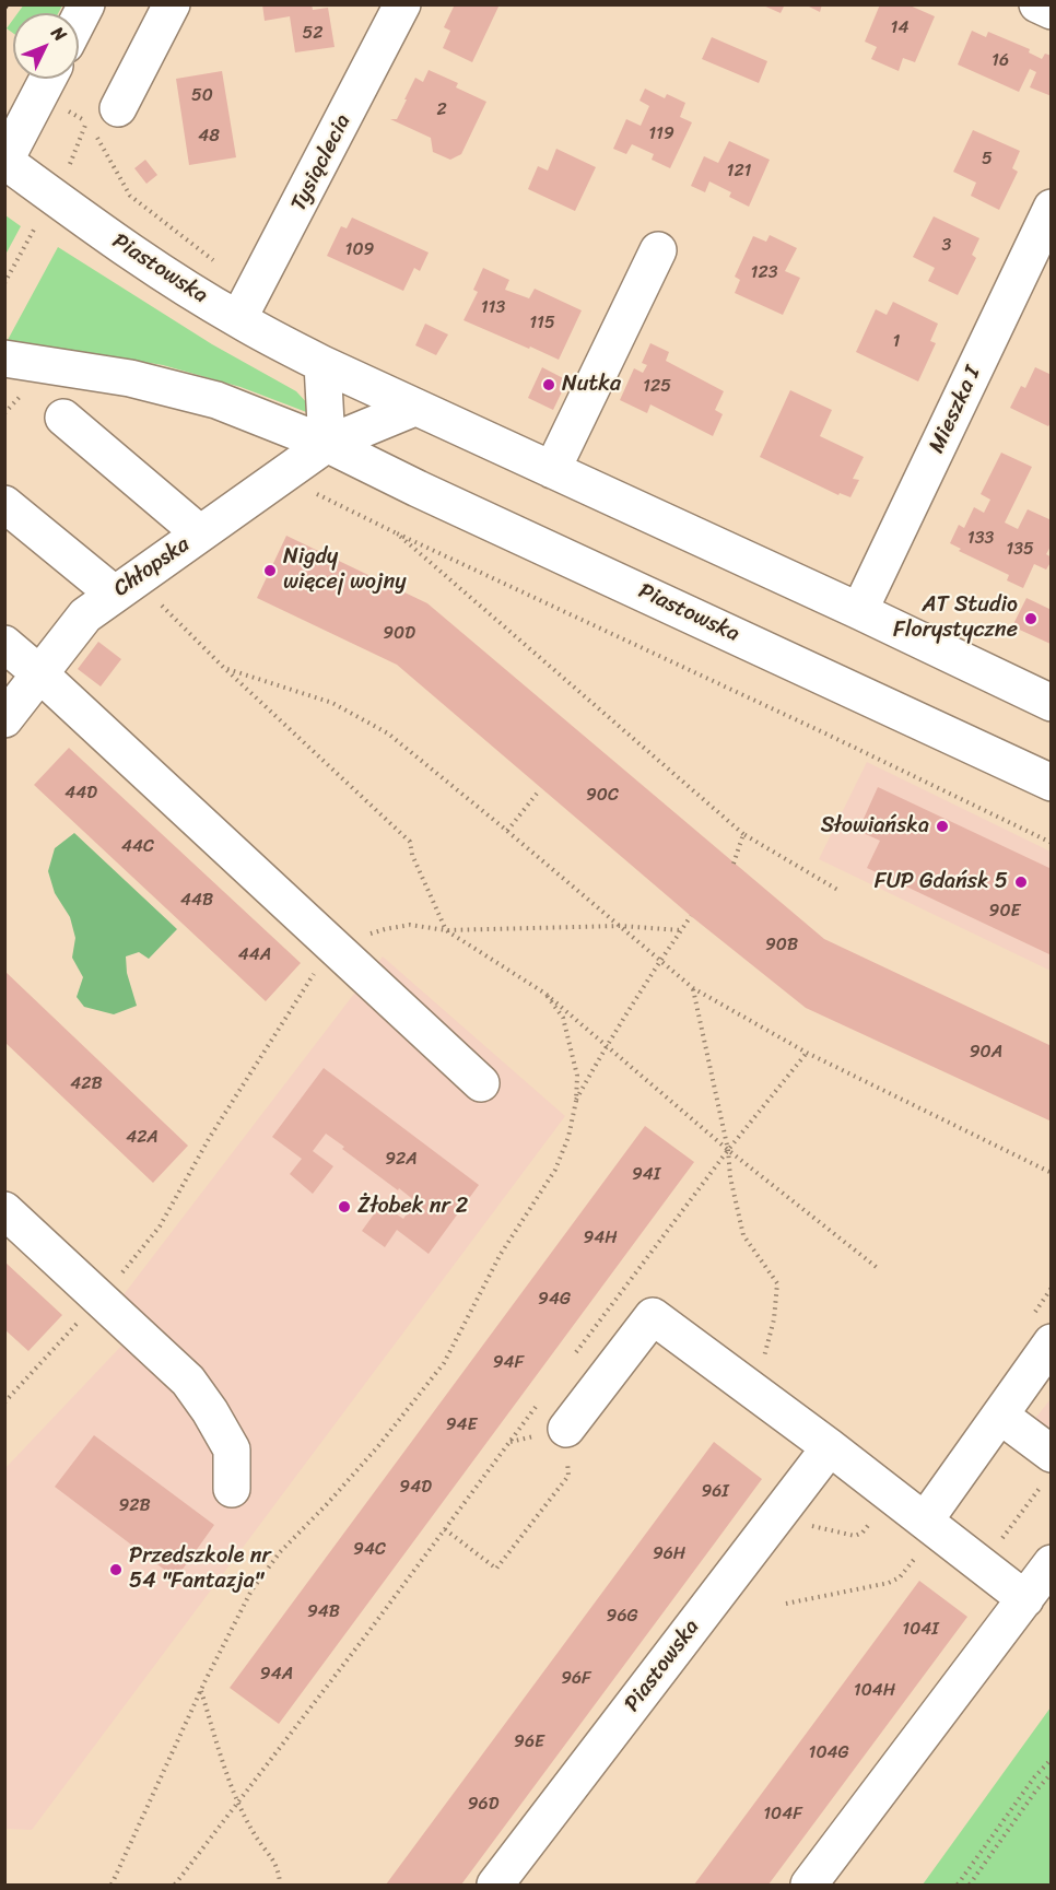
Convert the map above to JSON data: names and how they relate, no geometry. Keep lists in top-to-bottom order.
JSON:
{
  "streets": {
    "street": [
      "Tysiąclecia",
      "Piastowska",
      "Mieszka I",
      "Chłopska"
    ]
  },
  "crossings": [
    ["Tysiąclecia", "Piastowska"],
    ["Piastowska", "Mieszka I"],
    ["Piastowska", "Chłopska"]
  ],
  "places": [
    "Nutka",
    "Nigdy więcej wojny",
    "AT Studio Florystyczne",
    "Słowiańska",
    "FUP Gdańsk 5",
    "Żłobek nr 2",
    "Przedszkole nr 54 \"Fantazja\""
  ],
  "house_numbers": [
    "14",
    "52",
    "16",
    "50",
    "2",
    "119",
    "48",
    "5",
    "121",
    "3",
    "109",
    "123",
    "113",
    "115",
    "1",
    "125",
    "133",
    "135",
    "90D",
    "44D",
    "90C",
    "44C",
    "44B",
    "90E",
    "90B",
    "44A",
    "90A",
    "42B",
    "42A",
    "92A",
    "94I",
    "94H",
    "94G",
    "94F",
    "94E",
    "94D",
    "96I",
    "92B",
    "94C",
    "96H",
    "94B",
    "96G",
    "104I",
    "94A",
    "96F",
    "104H",
    "96E",
    "104G",
    "96D",
    "104F"
  ],
  "north": "top right"
}
